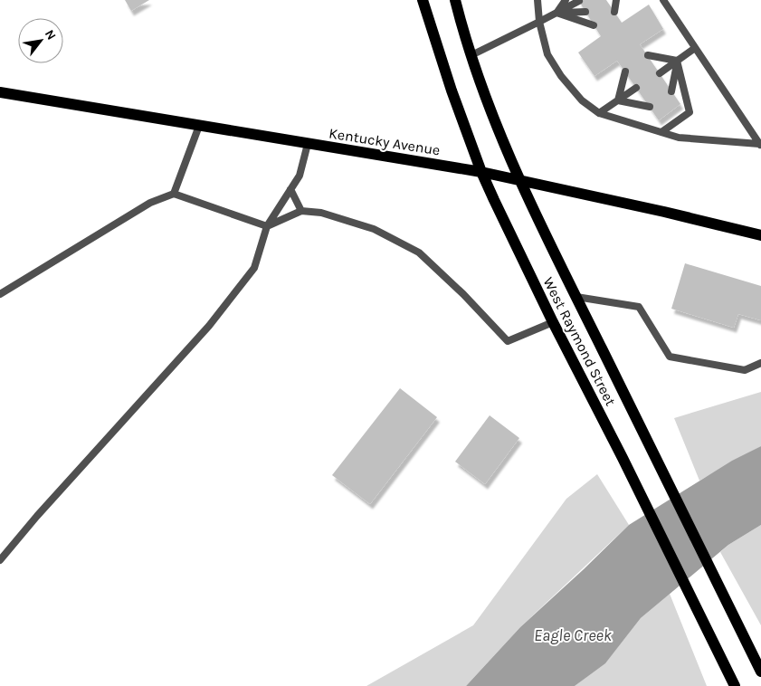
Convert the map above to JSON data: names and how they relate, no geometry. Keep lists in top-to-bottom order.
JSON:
{
  "streets": {
    "main road": ["Kentucky Avenue", "West Raymond Street"]
  },
  "crossings": [
    ["Kentucky Avenue", "West Raymond Street"]
  ],
  "water": ["Eagle Creek"],
  "north": "top right"
}
